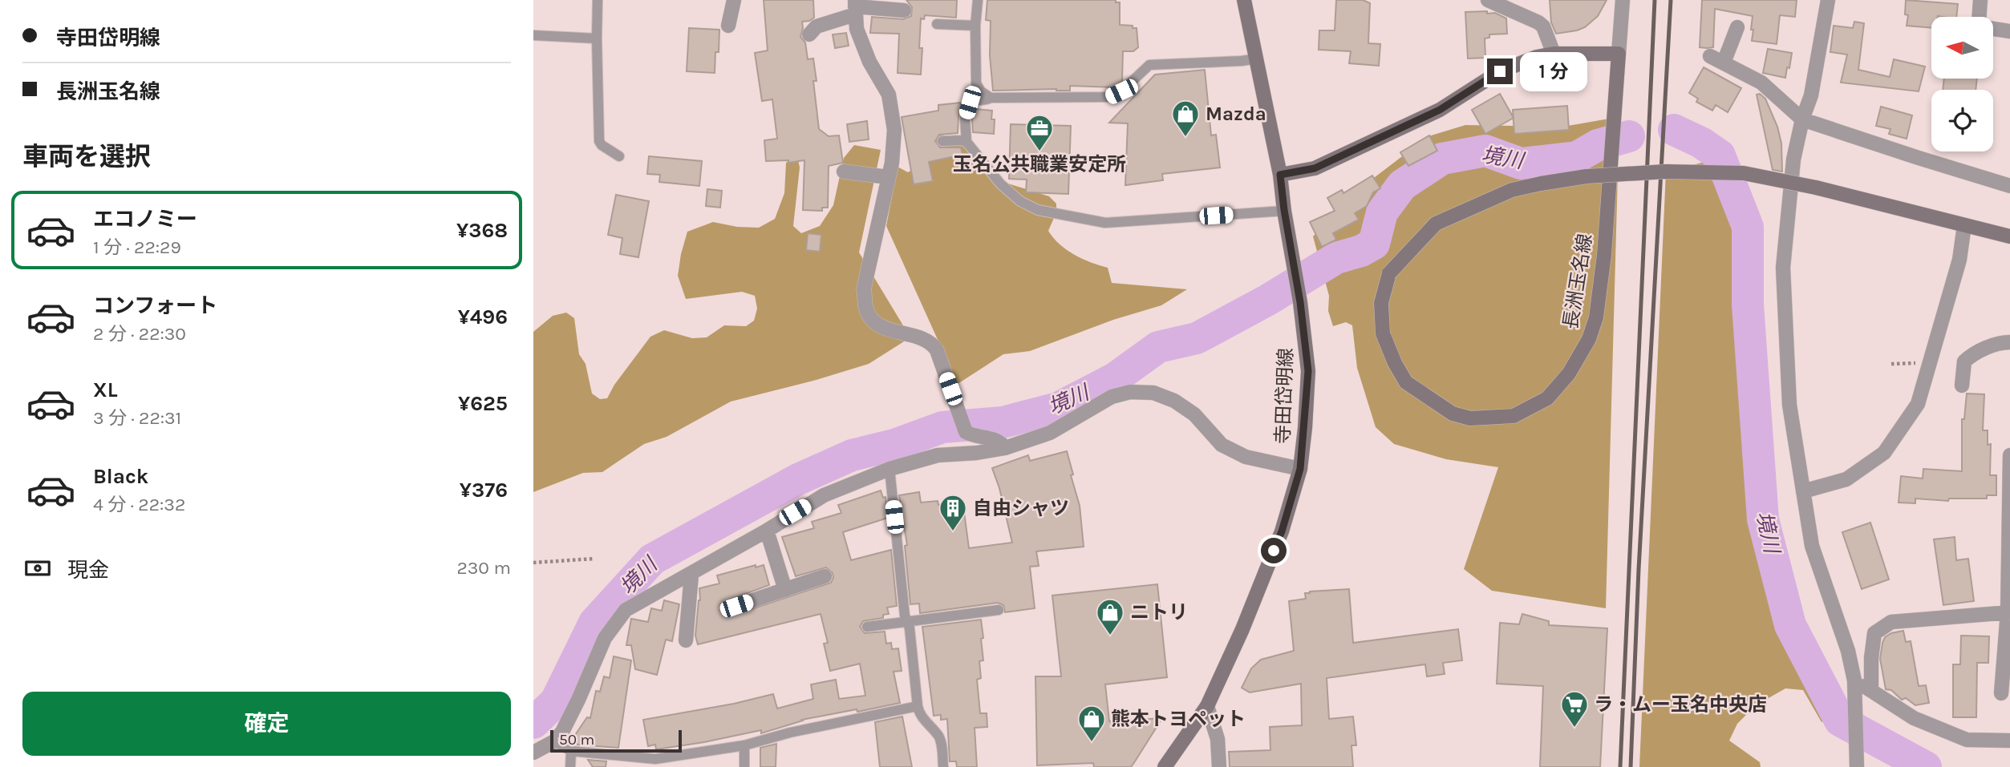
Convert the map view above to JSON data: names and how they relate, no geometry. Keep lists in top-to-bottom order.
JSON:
{
  "streets": {
    "main road": ["長洲玉名線", "寺田岱明線"]
  },
  "water": ["境川"],
  "places": {
    "shop": ["Mazda", "ニトリ", "熊本トヨペット"],
    "office": ["玉名公共職業安定所"],
    "building": ["自由シャツ"],
    "supermarket": ["ラ・ムー玉名中央店"]
  },
  "scale_bar": "50 m",
  "north": "left",
  "page": {
    "banner": ["寺田岱明線", "長洲玉名線"],
    "bubble": "1 分",
    "heading": "車両を選択",
    "list": [
      {
        "name": "エコノミー",
        "note": "1 分 · 22:29",
        "value": "¥368"
      },
      {
        "name": "コンフォート",
        "note": "2 分 · 22:30",
        "value": "¥496"
      },
      {
        "name": "XL",
        "note": "3 分 · 22:31",
        "value": "¥625"
      },
      {
        "name": "Black",
        "note": "4 分 · 22:32",
        "value": "¥376"
      }
    ],
    "pay": ["現金", "230 m"],
    "buttons": "確定",
    "scale": "50 m"
  }
}
